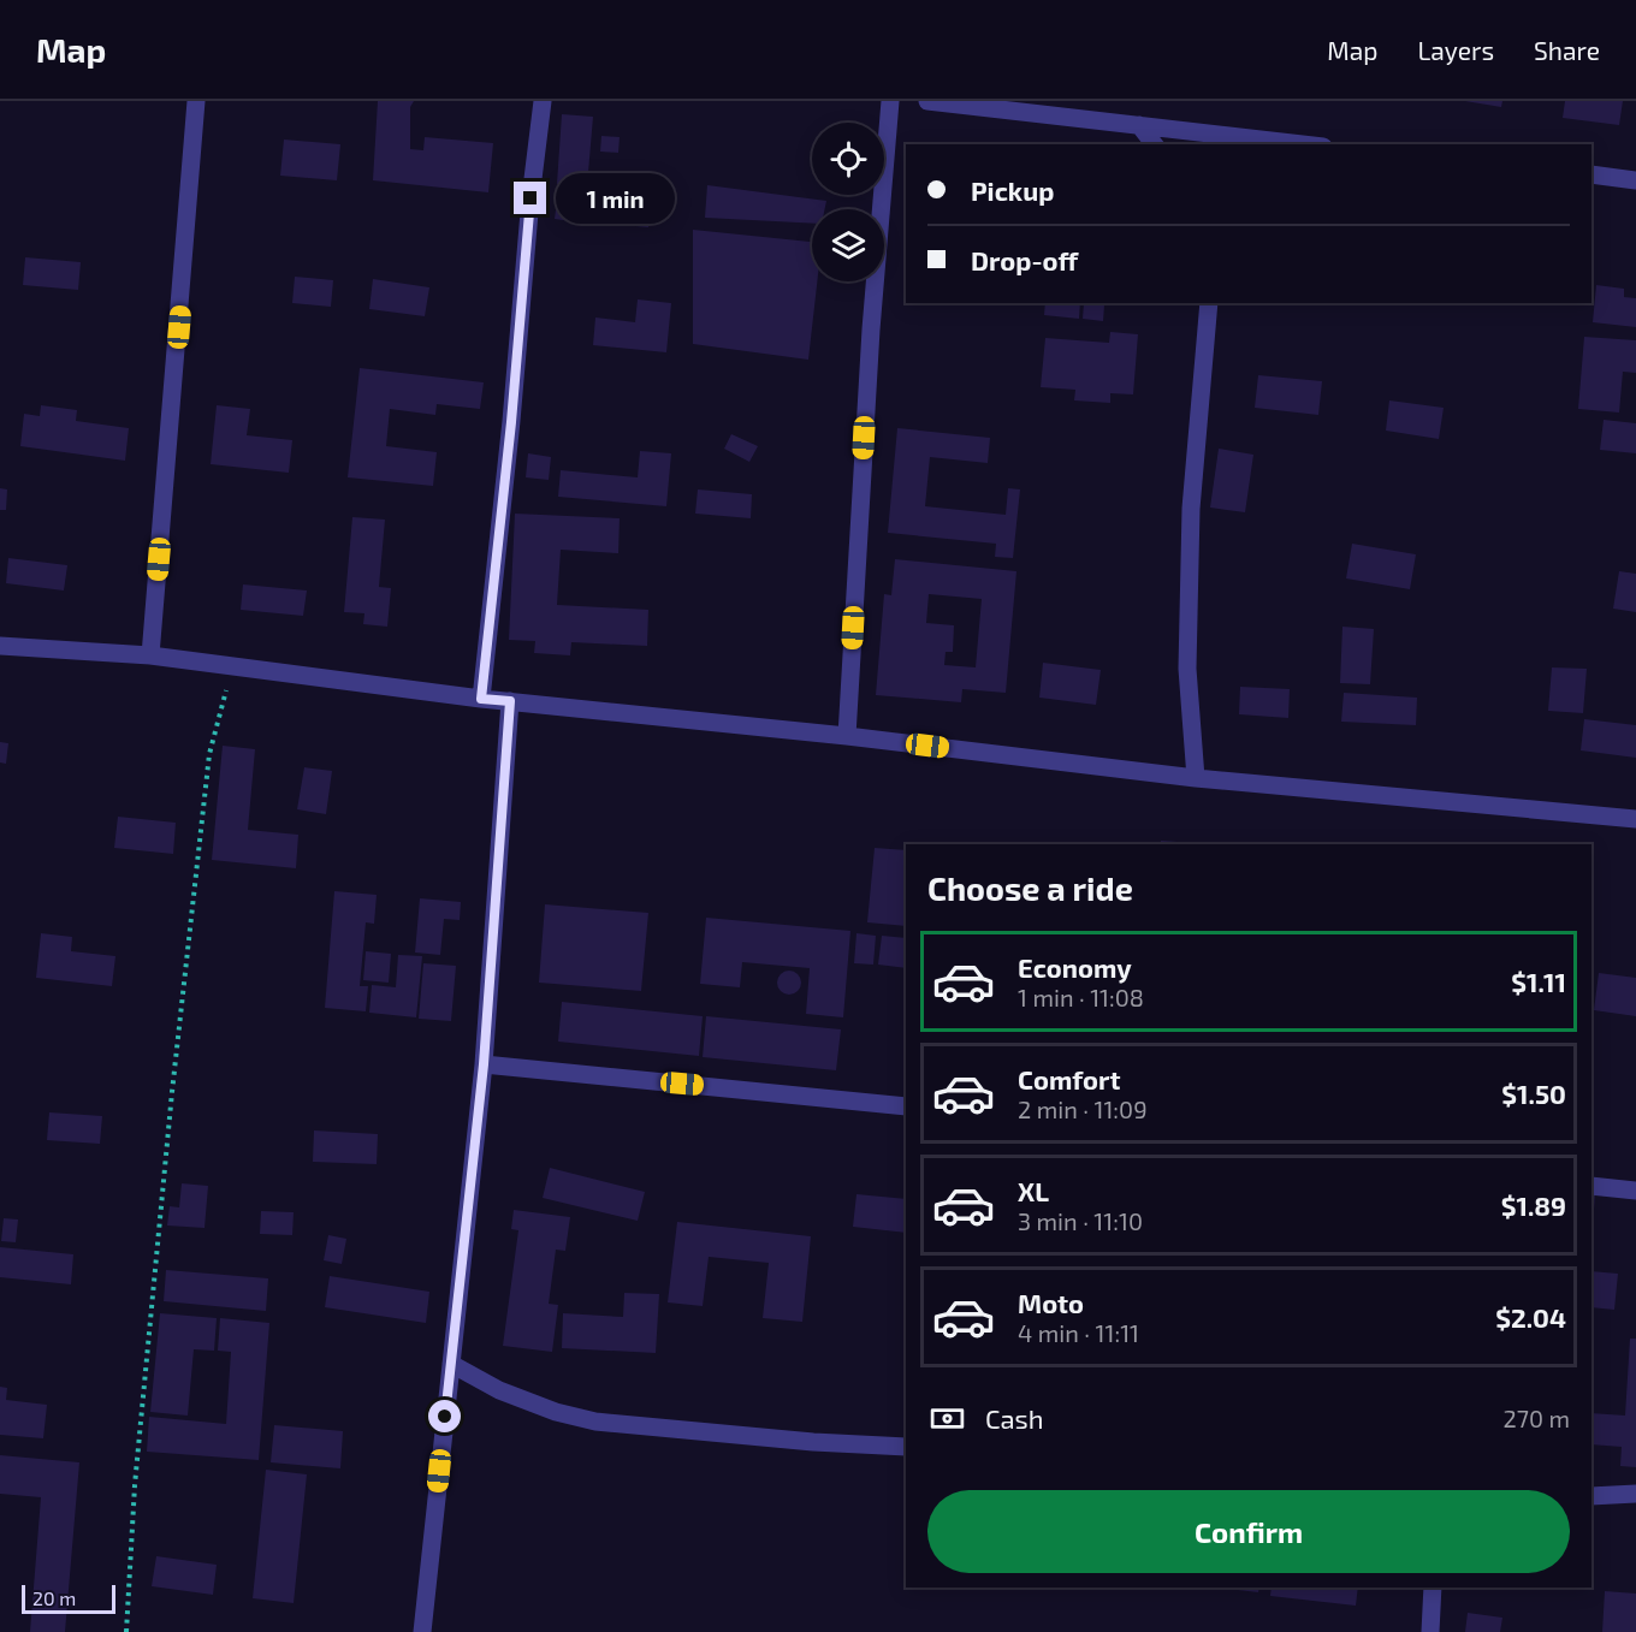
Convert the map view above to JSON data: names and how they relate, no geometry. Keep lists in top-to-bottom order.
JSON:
{
  "scale_bar": "20 m",
  "page": {
    "header": "Map",
    "nav": ["Map", "Layers", "Share"],
    "banner": ["Pickup", "Drop-off"],
    "bubble": "1 min",
    "heading": "Choose a ride",
    "list": [
      {
        "name": "Economy",
        "note": "1 min · 11:08",
        "value": "$1.11"
      },
      {
        "name": "Comfort",
        "note": "2 min · 11:09",
        "value": "$1.50"
      },
      {
        "name": "XL",
        "note": "3 min · 11:10",
        "value": "$1.89"
      },
      {
        "name": "Moto",
        "note": "4 min · 11:11",
        "value": "$2.04"
      }
    ],
    "pay": ["Cash", "270 m"],
    "buttons": "Confirm",
    "scale": "20 m"
  }
}
